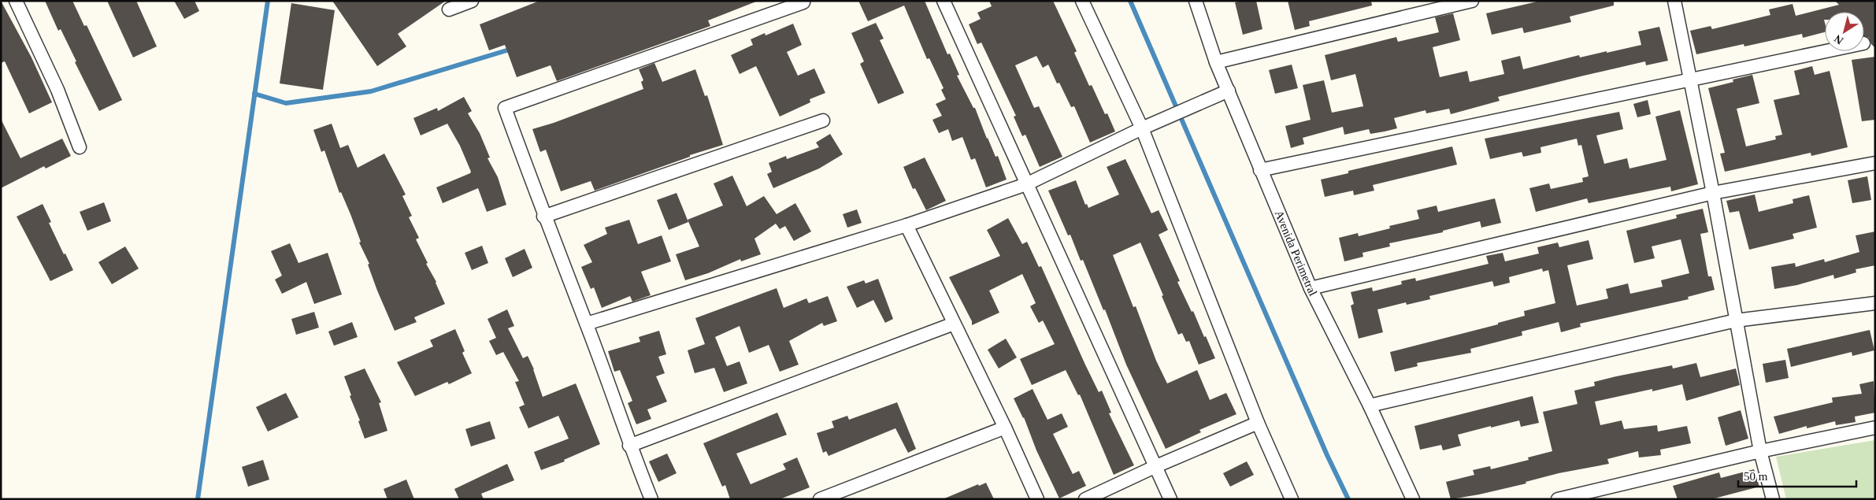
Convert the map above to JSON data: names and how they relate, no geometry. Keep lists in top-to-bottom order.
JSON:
{
  "streets": {
    "street": ["Avenida Perimetral"]
  },
  "scale_bar": "50 m",
  "north": "bottom left"
}
